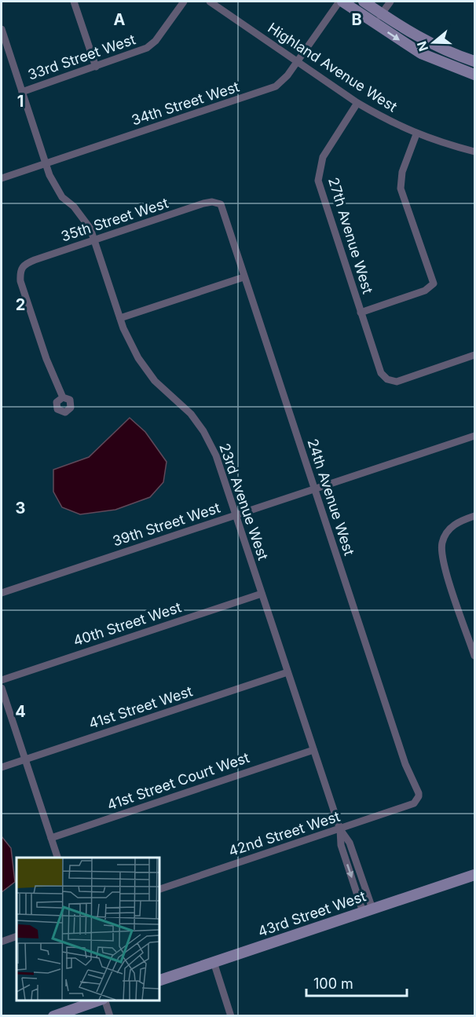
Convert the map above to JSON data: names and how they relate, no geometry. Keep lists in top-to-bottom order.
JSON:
{
  "streets": {
    "street": [
      "33rd Street West",
      "Highland Avenue West",
      "34th Street West",
      "35th Street West",
      "27th Avenue West",
      "24th Avenue West",
      "23rd Avenue West",
      "39th Street West",
      "40th Street West",
      "41st Street West",
      "41st Street Court West",
      "42nd Street West",
      "43rd Street West"
    ]
  },
  "crossings": [
    ["33rd Street West", "23rd Avenue West"],
    ["Highland Avenue West", "34th Street West"],
    ["Highland Avenue West", "27th Avenue West"],
    ["34th Street West", "23rd Avenue West"],
    ["35th Street West", "24th Avenue West"],
    ["35th Street West", "23rd Avenue West"],
    ["24th Avenue West", "39th Street West"],
    ["24th Avenue West", "42nd Street West"],
    ["23rd Avenue West", "39th Street West"],
    ["23rd Avenue West", "40th Street West"],
    ["23rd Avenue West", "41st Street West"],
    ["23rd Avenue West", "41st Street Court West"],
    ["23rd Avenue West", "42nd Street West"],
    ["23rd Avenue West", "43rd Street West"]
  ],
  "scale_bar": "100 m",
  "north": "left",
  "grid": {
    "columns": ["A", "B"],
    "rows": [
      "1",
      "2",
      "3",
      "4"
    ]
  }
}
